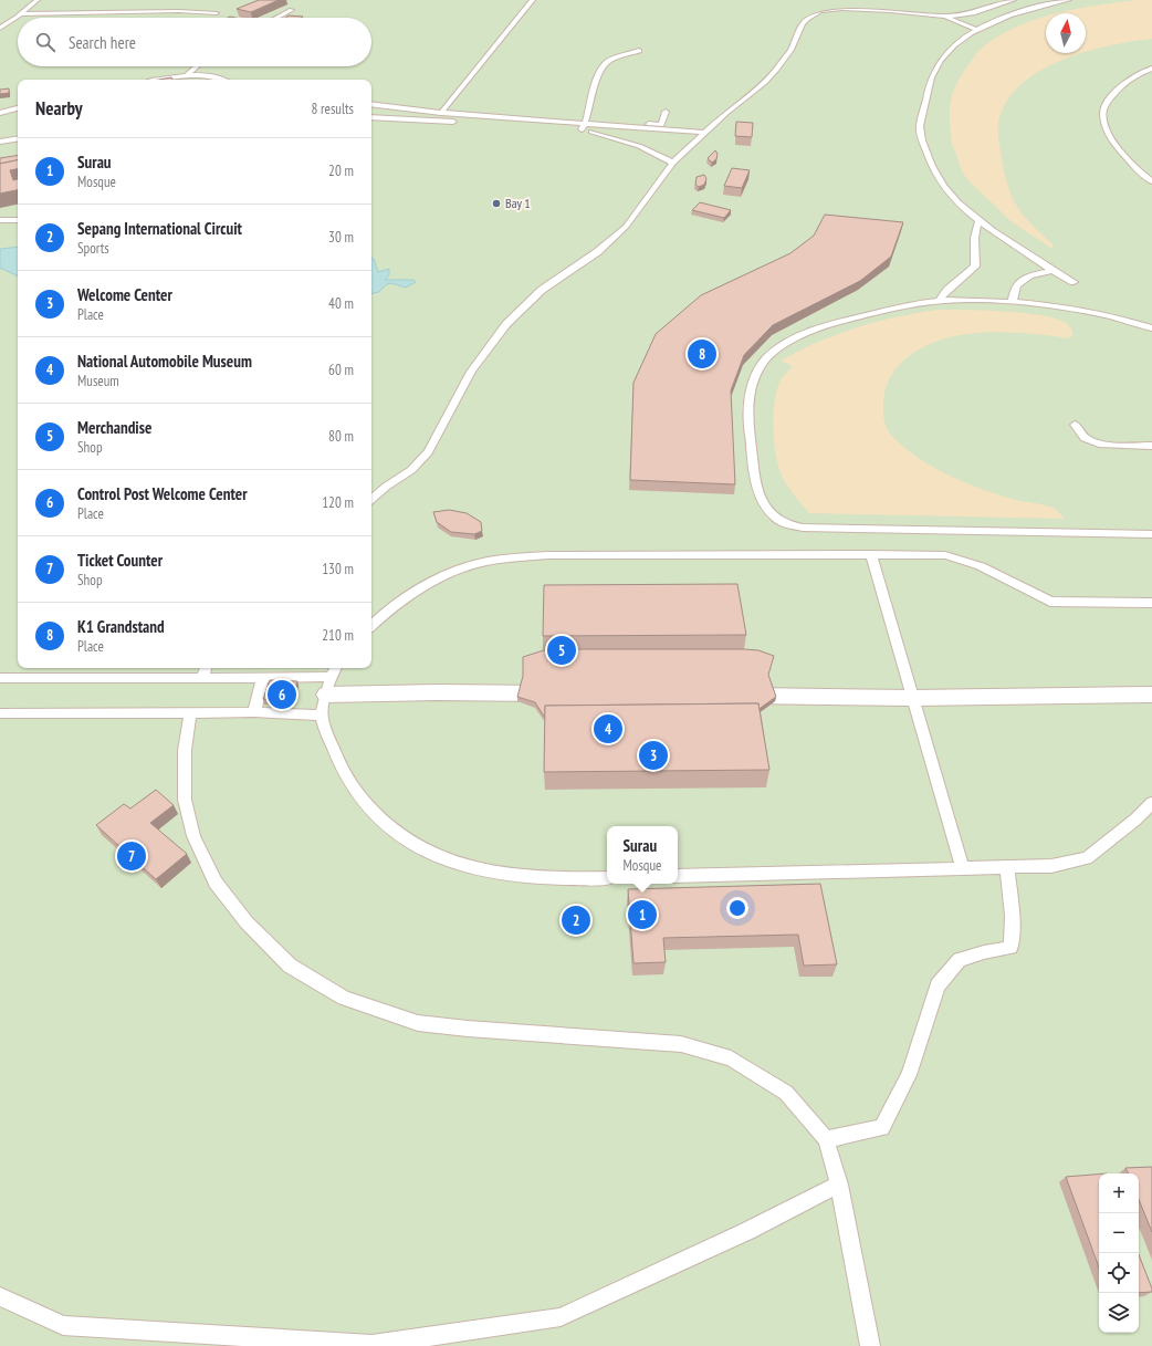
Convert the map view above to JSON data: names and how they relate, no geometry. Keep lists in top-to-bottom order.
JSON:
{
  "places": ["Bay 1"],
  "north": "top",
  "page": {
    "search": "Search here",
    "heading": ["Nearby", "8 results"],
    "list": [
      {
        "mark": "1",
        "name": "Surau",
        "note": "Mosque",
        "value": "20 m"
      },
      {
        "mark": "2",
        "name": "Sepang International Circuit",
        "note": "Sports",
        "value": "30 m"
      },
      {
        "mark": "3",
        "name": "Welcome Center",
        "note": "Place",
        "value": "40 m"
      },
      {
        "mark": "4",
        "name": "National Automobile Museum",
        "note": "Museum",
        "value": "60 m"
      },
      {
        "mark": "5",
        "name": "Merchandise",
        "note": "Shop",
        "value": "80 m"
      },
      {
        "mark": "6",
        "name": "Control Post Welcome Center",
        "note": "Place",
        "value": "120 m"
      },
      {
        "mark": "7",
        "name": "Ticket Counter",
        "note": "Shop",
        "value": "130 m"
      },
      {
        "mark": "8",
        "name": "K1 Grandstand",
        "note": "Place",
        "value": "210 m"
      }
    ],
    "pins": [
      "8",
      "5",
      "6",
      "4",
      "3",
      "7",
      "1",
      "2"
    ],
    "popup": ["Surau", "Mosque"],
    "map_buttons": ["+", "−"]
  }
}
